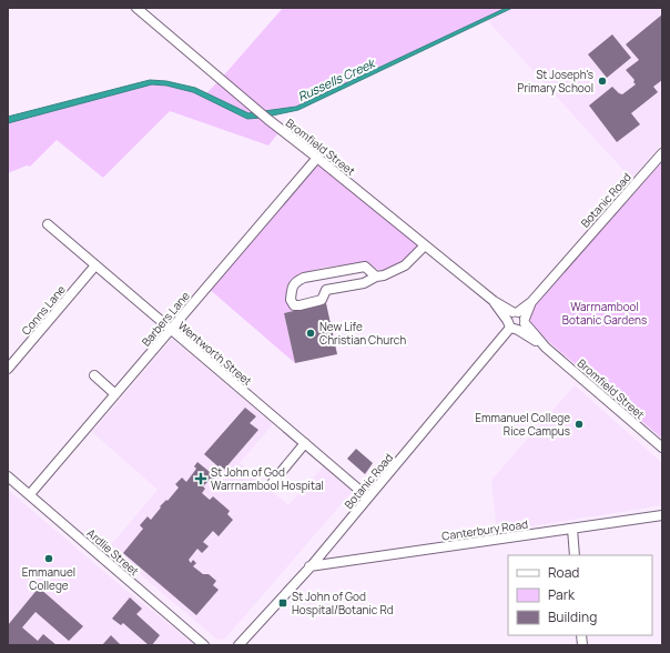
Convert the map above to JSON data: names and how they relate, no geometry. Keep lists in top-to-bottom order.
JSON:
{
  "streets": {
    "street": [
      "Bromfield Street",
      "Botanic Road",
      "Conns Lane",
      "Barbers Lane",
      "Wentworth Street",
      "Canterbury Road",
      "Ardlie Street"
    ]
  },
  "crossings": [
    ["Bromfield Street", "Botanic Road"],
    ["Bromfield Street", "Barbers Lane"],
    ["Botanic Road", "Wentworth Street"],
    ["Botanic Road", "Canterbury Road"],
    ["Conns Lane", "Wentworth Street"],
    ["Barbers Lane", "Wentworth Street"],
    ["Barbers Lane", "Ardlie Street"]
  ],
  "water": ["Russells Creek"],
  "parks": ["Warrnambool Botanic Gardens"],
  "places": {
    "other": [
      "St Joseph's Primary School",
      "New Life Christian Church",
      "Emmanuel College Rice Campus",
      "Emmanuel College"
    ],
    "health": ["St John of God Warrnambool Hospital"],
    "transit": ["St John of God Hospital/Botanic Rd"]
  },
  "legend": ["Road", "Park", "Building"]
}
